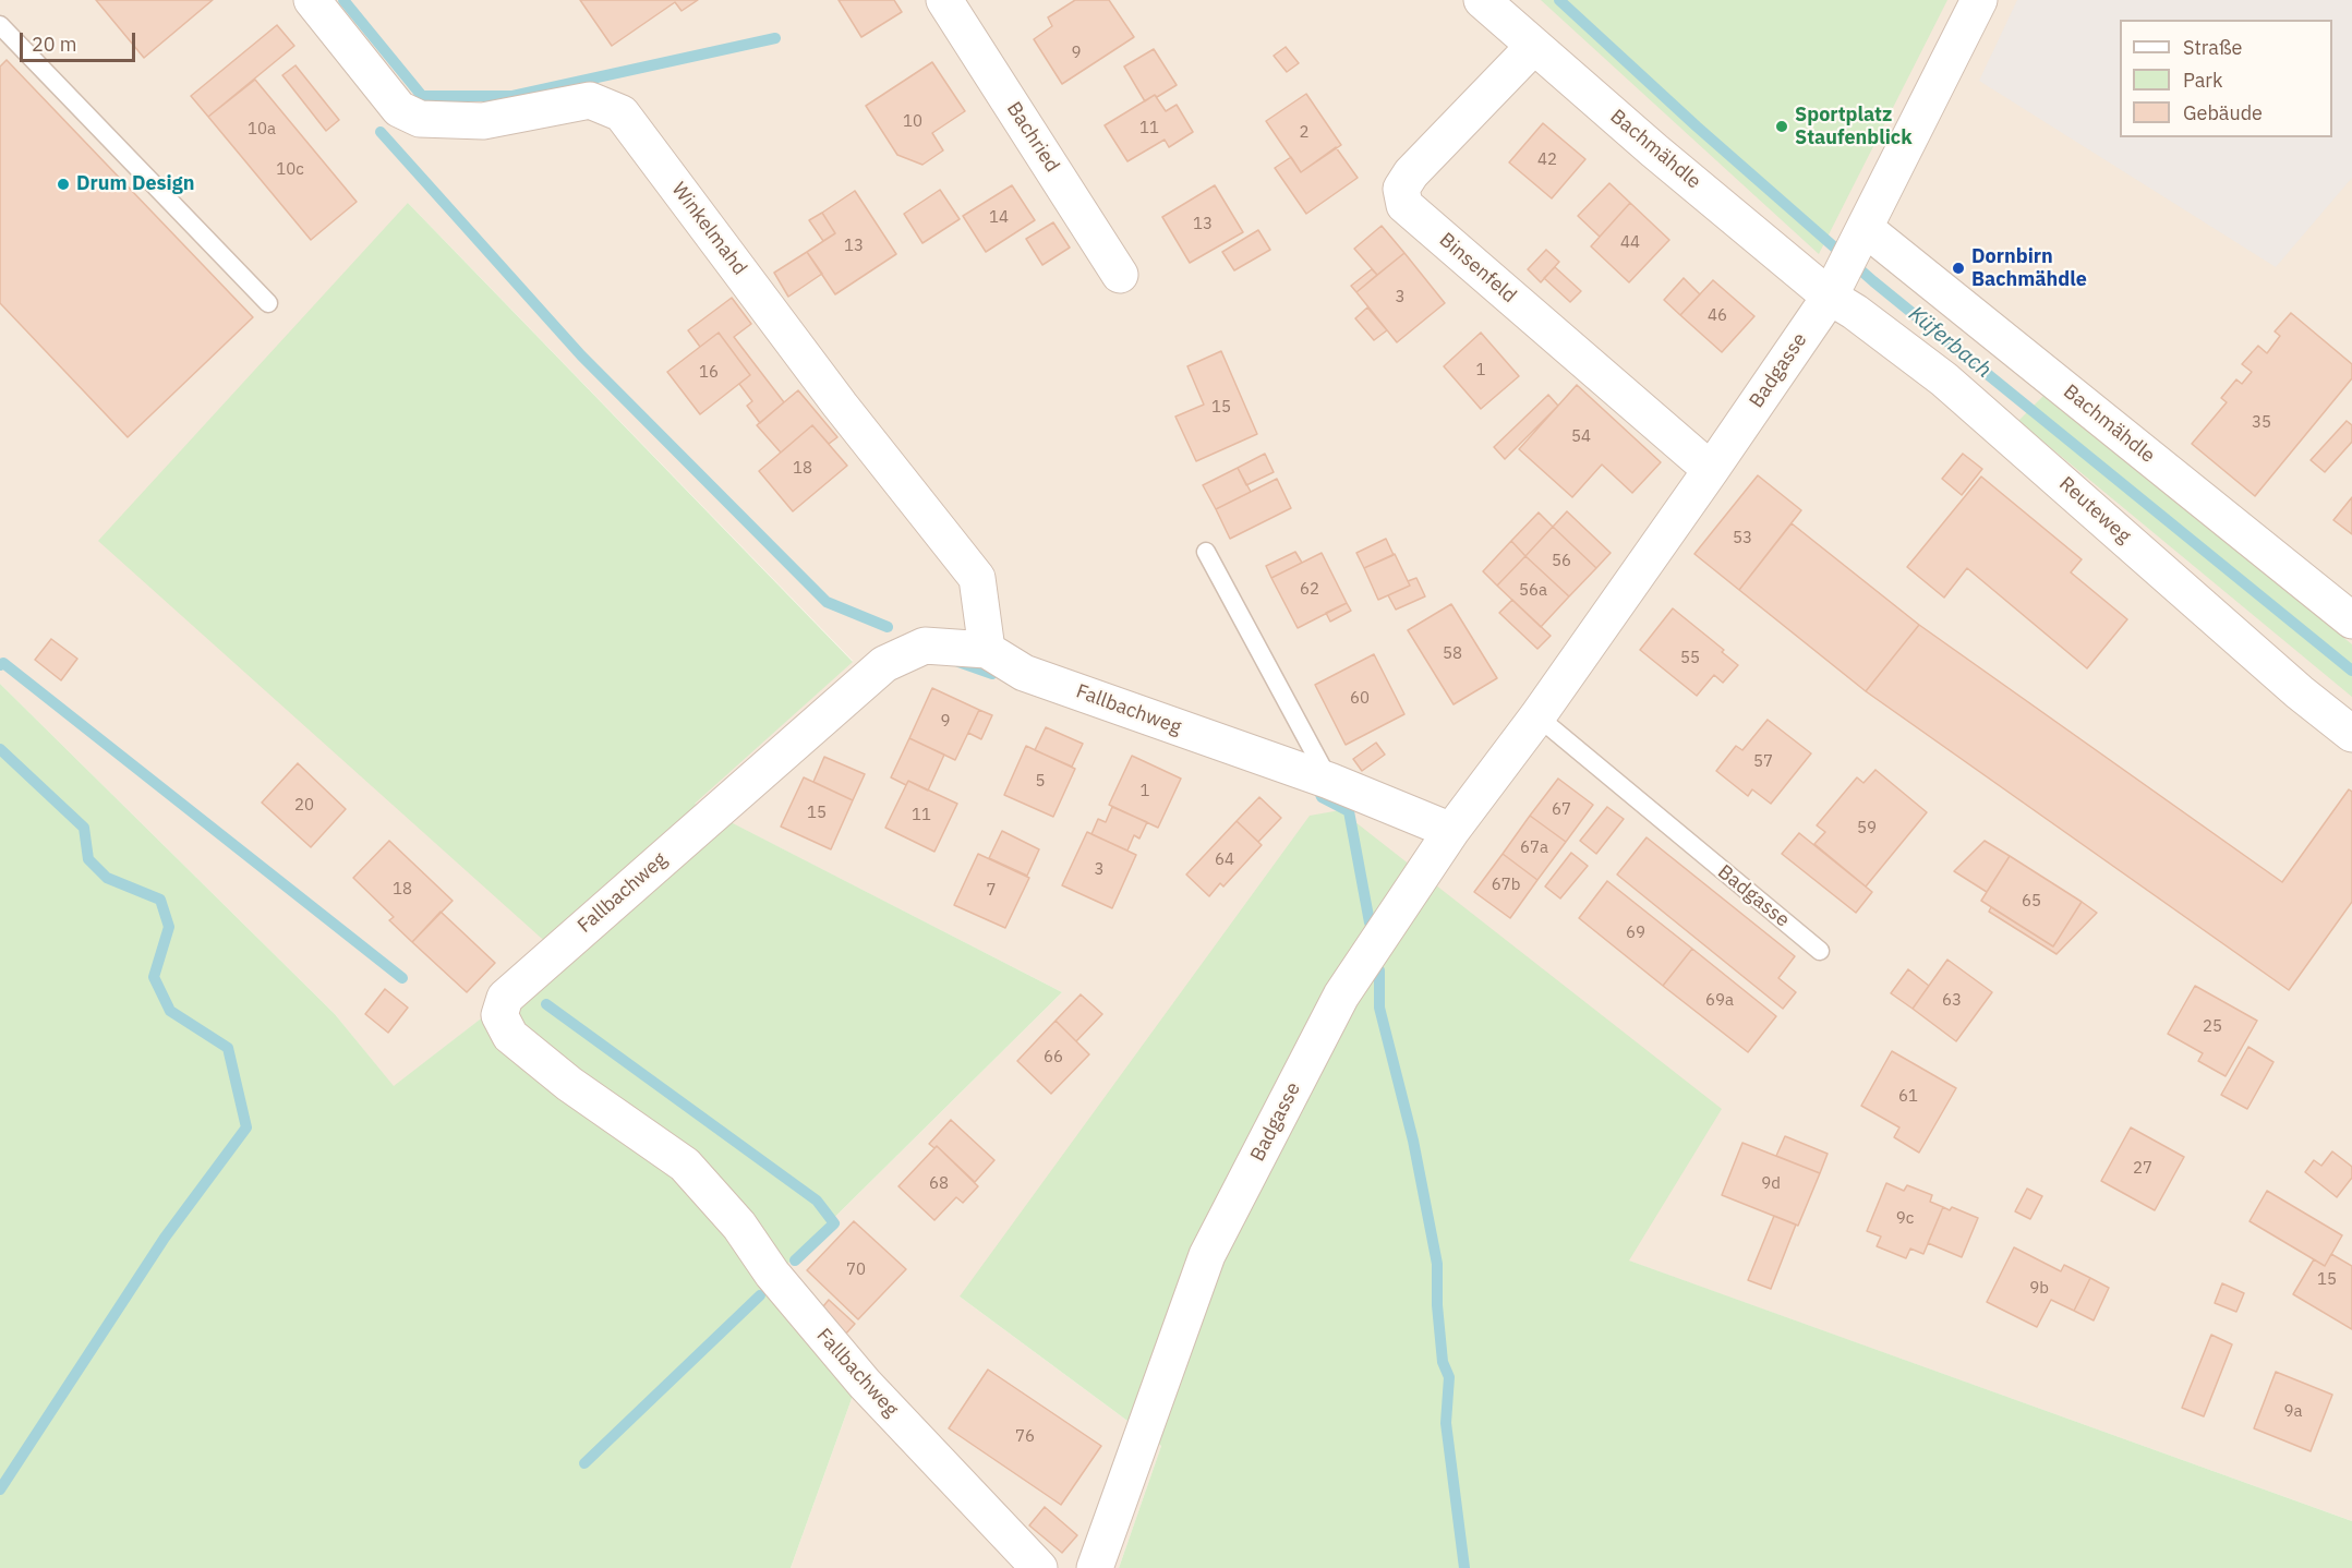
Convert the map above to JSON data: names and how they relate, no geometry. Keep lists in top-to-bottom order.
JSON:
{
  "streets": {
    "street": [
      "Bachried",
      "Bachmähdle",
      "Winkelmahd",
      "Binsenfeld",
      "Badgasse",
      "Reuteweg",
      "Fallbachweg"
    ]
  },
  "crossings": [
    ["Bachmähdle", "Binsenfeld"],
    ["Bachmähdle", "Badgasse"],
    ["Bachmähdle", "Reuteweg"],
    ["Winkelmahd", "Fallbachweg"],
    ["Binsenfeld", "Badgasse"],
    ["Badgasse", "Reuteweg"],
    ["Badgasse", "Fallbachweg"]
  ],
  "water": ["Küferbach"],
  "places": ["Sportplatz Staufenblick", "Drum Design", "Dornbirn Bachmähdle"],
  "house_numbers": [
    "9",
    "10",
    "11",
    "10a",
    "2",
    "42",
    "10c",
    "14",
    "13",
    "44",
    "13",
    "3",
    "46",
    "1",
    "16",
    "15",
    "35",
    "54",
    "18",
    "53",
    "56",
    "62",
    "56a",
    "58",
    "55",
    "60",
    "9",
    "57",
    "5",
    "1",
    "20",
    "67",
    "15",
    "11",
    "59",
    "67a",
    "64",
    "3",
    "67b",
    "18",
    "7",
    "65",
    "69",
    "69a",
    "63",
    "25",
    "66",
    "61",
    "27",
    "68",
    "9d",
    "9c",
    "70",
    "15",
    "9b",
    "9a",
    "76"
  ],
  "legend": ["Straße", "Park", "Gebäude"],
  "scale_bar": "20 m"
}
